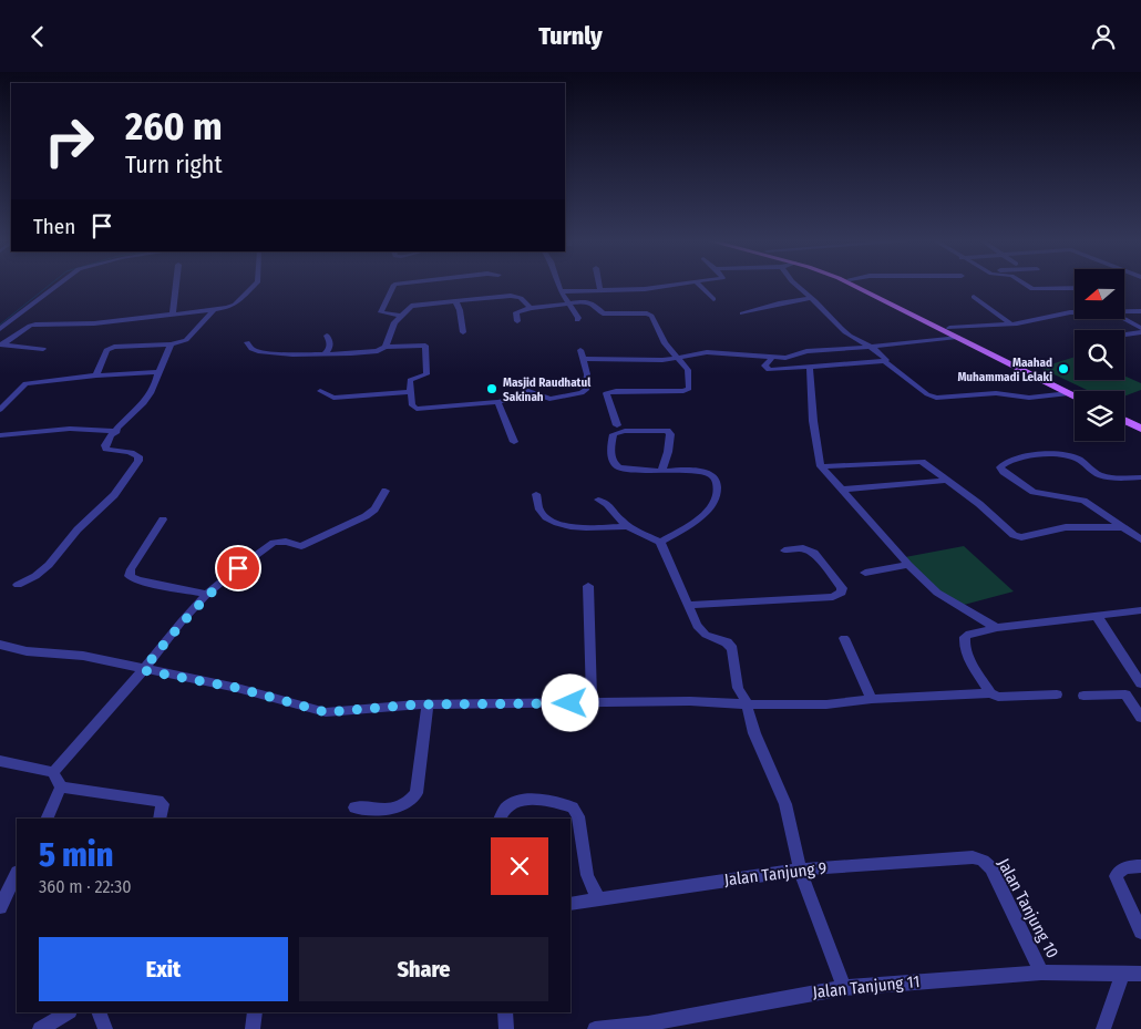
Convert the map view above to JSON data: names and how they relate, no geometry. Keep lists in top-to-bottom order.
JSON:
{
  "streets": {
    "street": ["Jalan Tanjung 9", "Jalan Tanjung 10", "Jalan Tanjung 11"]
  },
  "crossings": [
    ["Jalan Tanjung 9", "Jalan Tanjung 10"],
    ["Jalan Tanjung 10", "Jalan Tanjung 11"]
  ],
  "places": ["Maahad Muhammadi Lelaki", "Masjid Raudhatul Sakinah"],
  "north": "left",
  "page": {
    "header": "Turnly",
    "turn": ["260 m", "Turn right"],
    "then": "Then",
    "heading": ["5 min", "360 m · 22:30"],
    "buttons": ["Exit", "Share"]
  }
}
